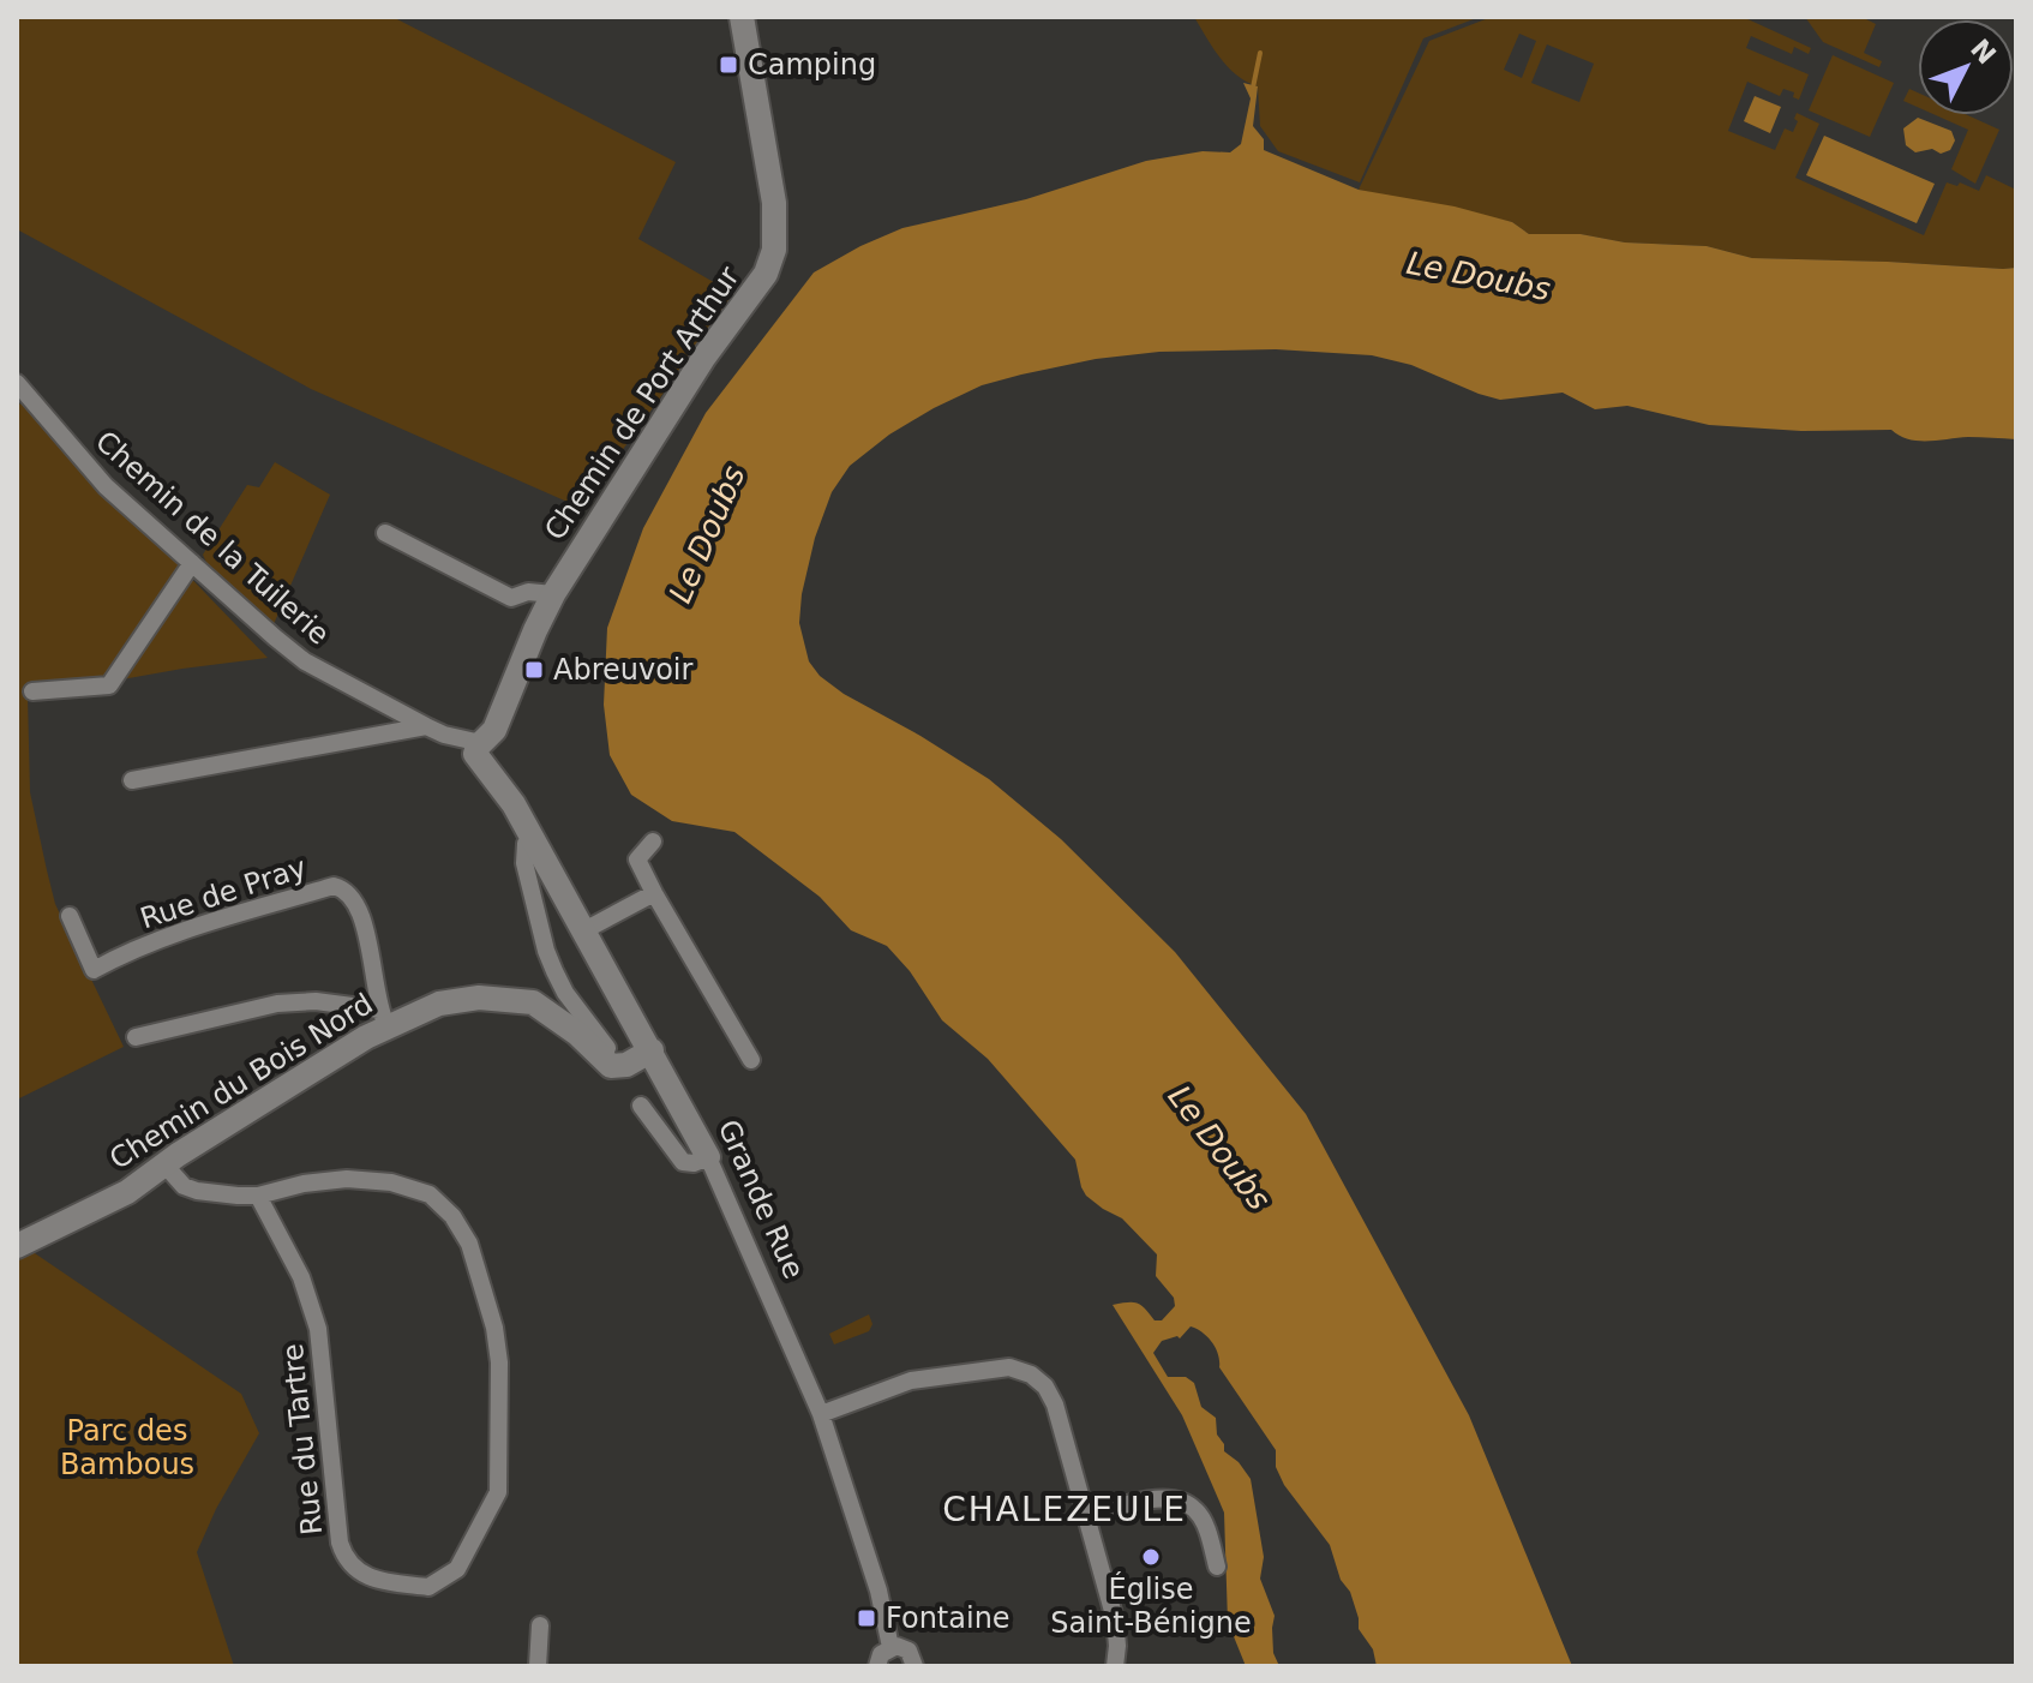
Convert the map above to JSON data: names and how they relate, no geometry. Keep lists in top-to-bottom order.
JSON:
{
  "streets": {
    "street": [
      "Chemin de Port Arthur",
      "Chemin de la Tuilerie",
      "Rue de Pray",
      "Chemin du Bois Nord",
      "Grande Rue",
      "Rue du Tartre"
    ]
  },
  "crossings": [
    ["Chemin de Port Arthur", "Chemin de la Tuilerie"],
    ["Chemin de Port Arthur", "Grande Rue"],
    ["Chemin de la Tuilerie", "Grande Rue"],
    ["Rue de Pray", "Chemin du Bois Nord"],
    ["Chemin du Bois Nord", "Grande Rue"],
    ["Chemin du Bois Nord", "Rue du Tartre"]
  ],
  "districts": ["CHALEZEULE"],
  "water": ["Le Doubs"],
  "parks": ["Parc des Bambous"],
  "places": {
    "transit": ["Camping", "Abreuvoir", "Fontaine"],
    "other": ["Église Saint-Bénigne"]
  },
  "north": "top right"
}
